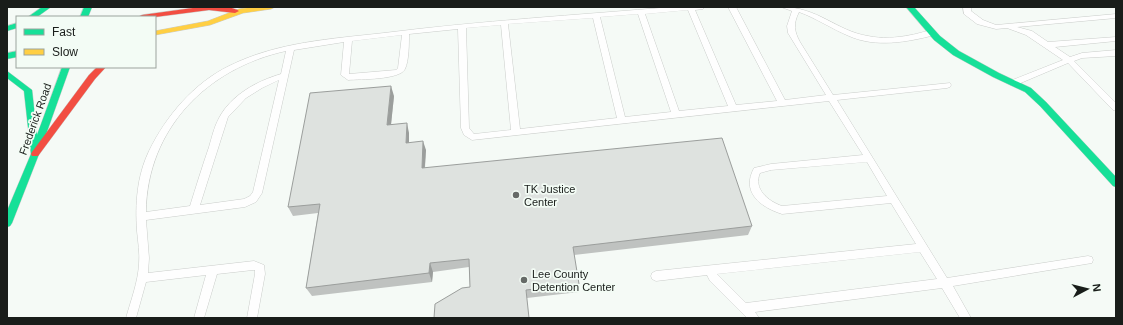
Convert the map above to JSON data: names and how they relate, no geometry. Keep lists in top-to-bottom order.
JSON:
{
  "streets": {
    "main road": ["Frederick Road"]
  },
  "places": ["TK Justice Center", "Lee County Detention Center"],
  "legend": ["Fast", "Slow"],
  "north": "right"
}
